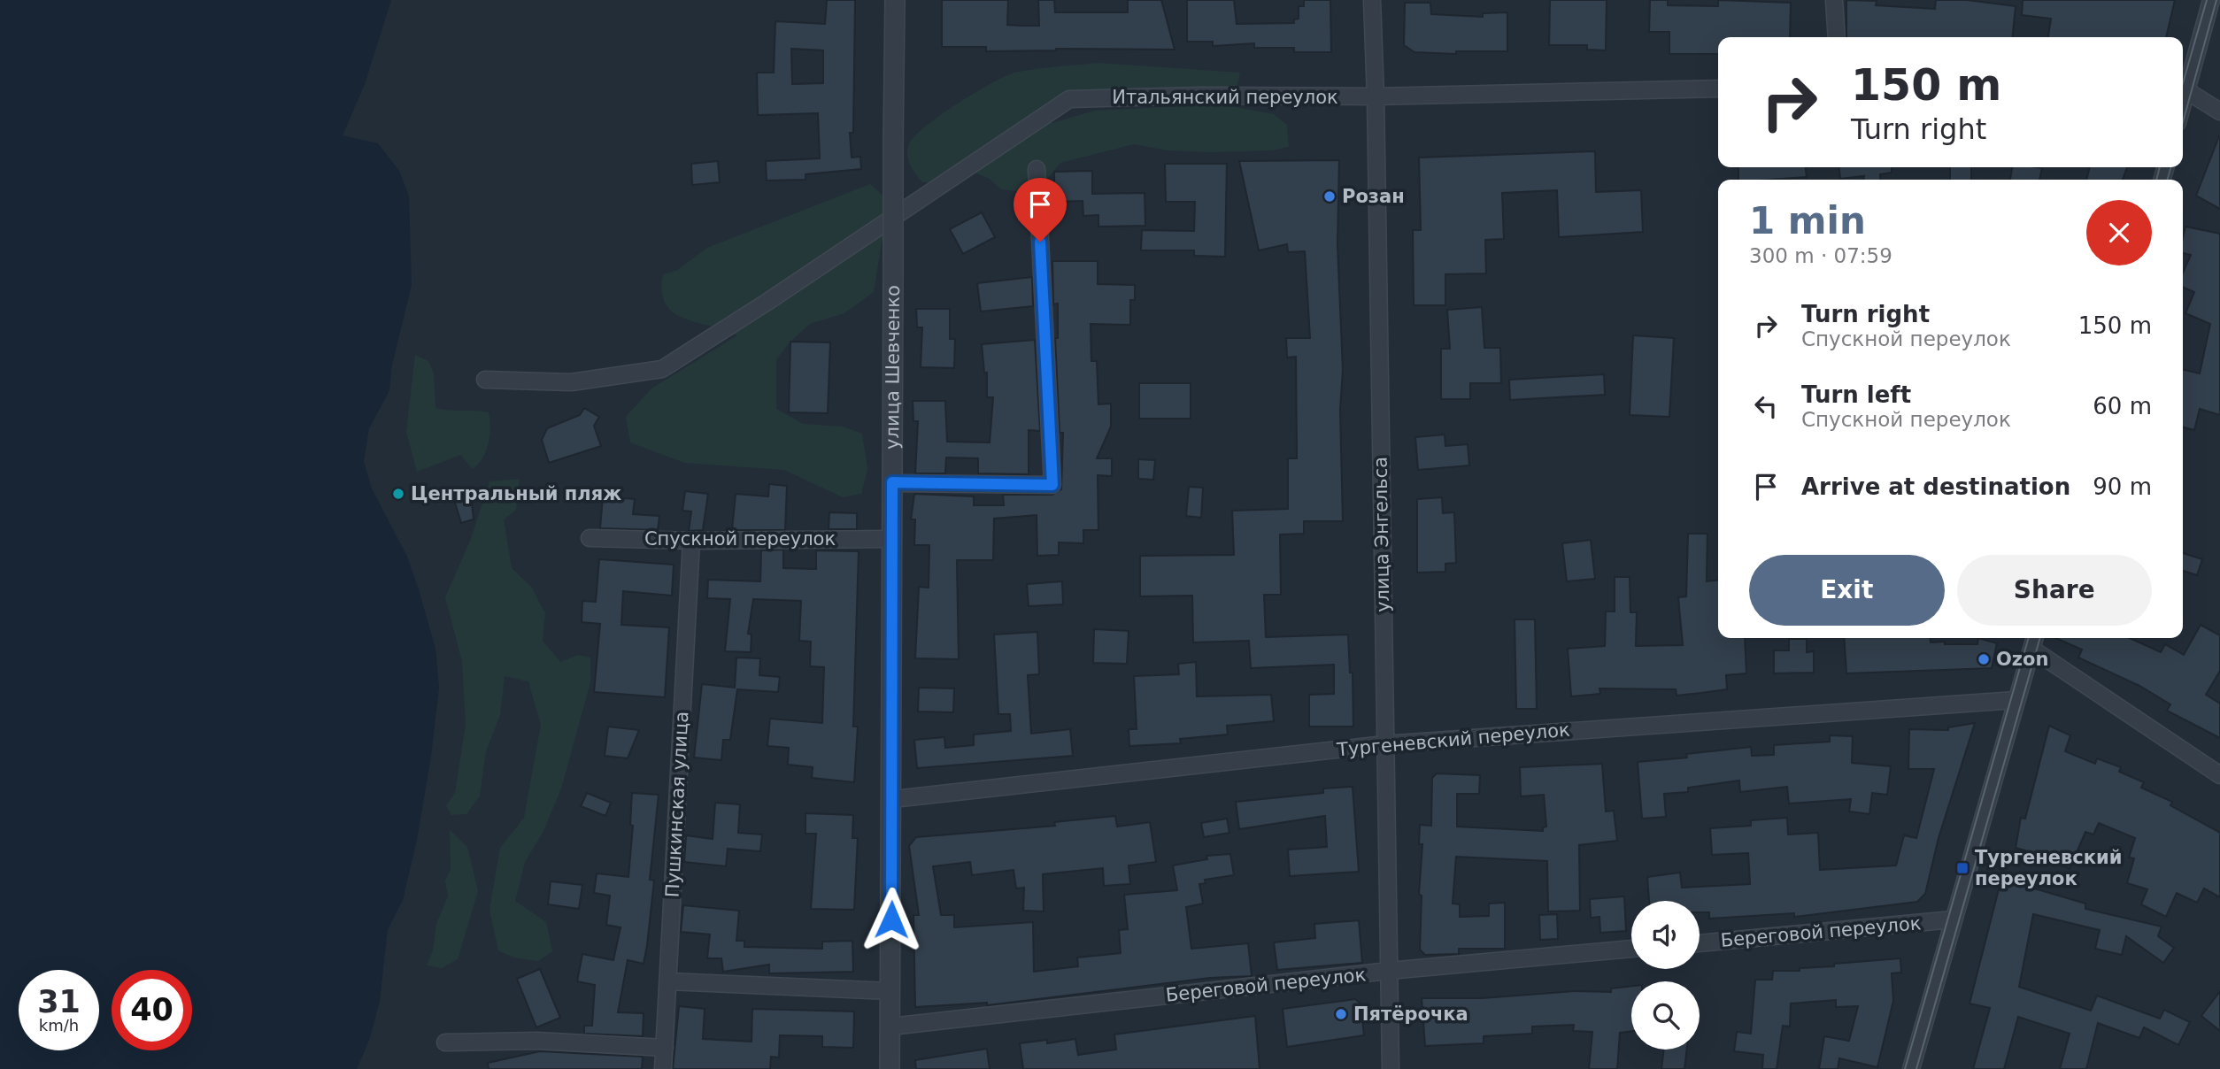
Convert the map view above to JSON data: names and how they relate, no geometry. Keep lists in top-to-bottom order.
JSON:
{
  "streets": {
    "street": [
      "Итальянский переулок",
      "улица Шевченко",
      "улица Энгельса",
      "Спускной переулок",
      "Тургеневский переулок",
      "Пушкинская улица",
      "Береговой переулок"
    ]
  },
  "crossings": [
    ["Итальянский переулок", "улица Энгельса"],
    ["улица Шевченко", "Спускной переулок"],
    ["улица Шевченко", "Тургеневский переулок"],
    ["улица Шевченко", "Береговой переулок"],
    ["улица Энгельса", "Тургеневский переулок"],
    ["улица Энгельса", "Береговой переулок"],
    ["Спускной переулок", "Пушкинская улица"]
  ],
  "places": {
    "other": [
      "Розан",
      "Центральный пляж",
      "Ozon",
      "Пятёрочка"
    ],
    "transit": ["Тургеневский переулок"]
  },
  "page": {
    "turn": ["150 m", "Turn right"],
    "heading": ["1 min", "300 m · 07:59"],
    "list": [
      {
        "name": "Turn right",
        "note": "Спускной переулок",
        "value": "150 m"
      },
      {
        "name": "Turn left",
        "note": "Спускной переулок",
        "value": "60 m"
      },
      {
        "name": "Arrive at destination",
        "value": "90 m"
      }
    ],
    "buttons": ["Exit", "Share"],
    "speed": "31 km/h",
    "limit": "40"
  }
}
